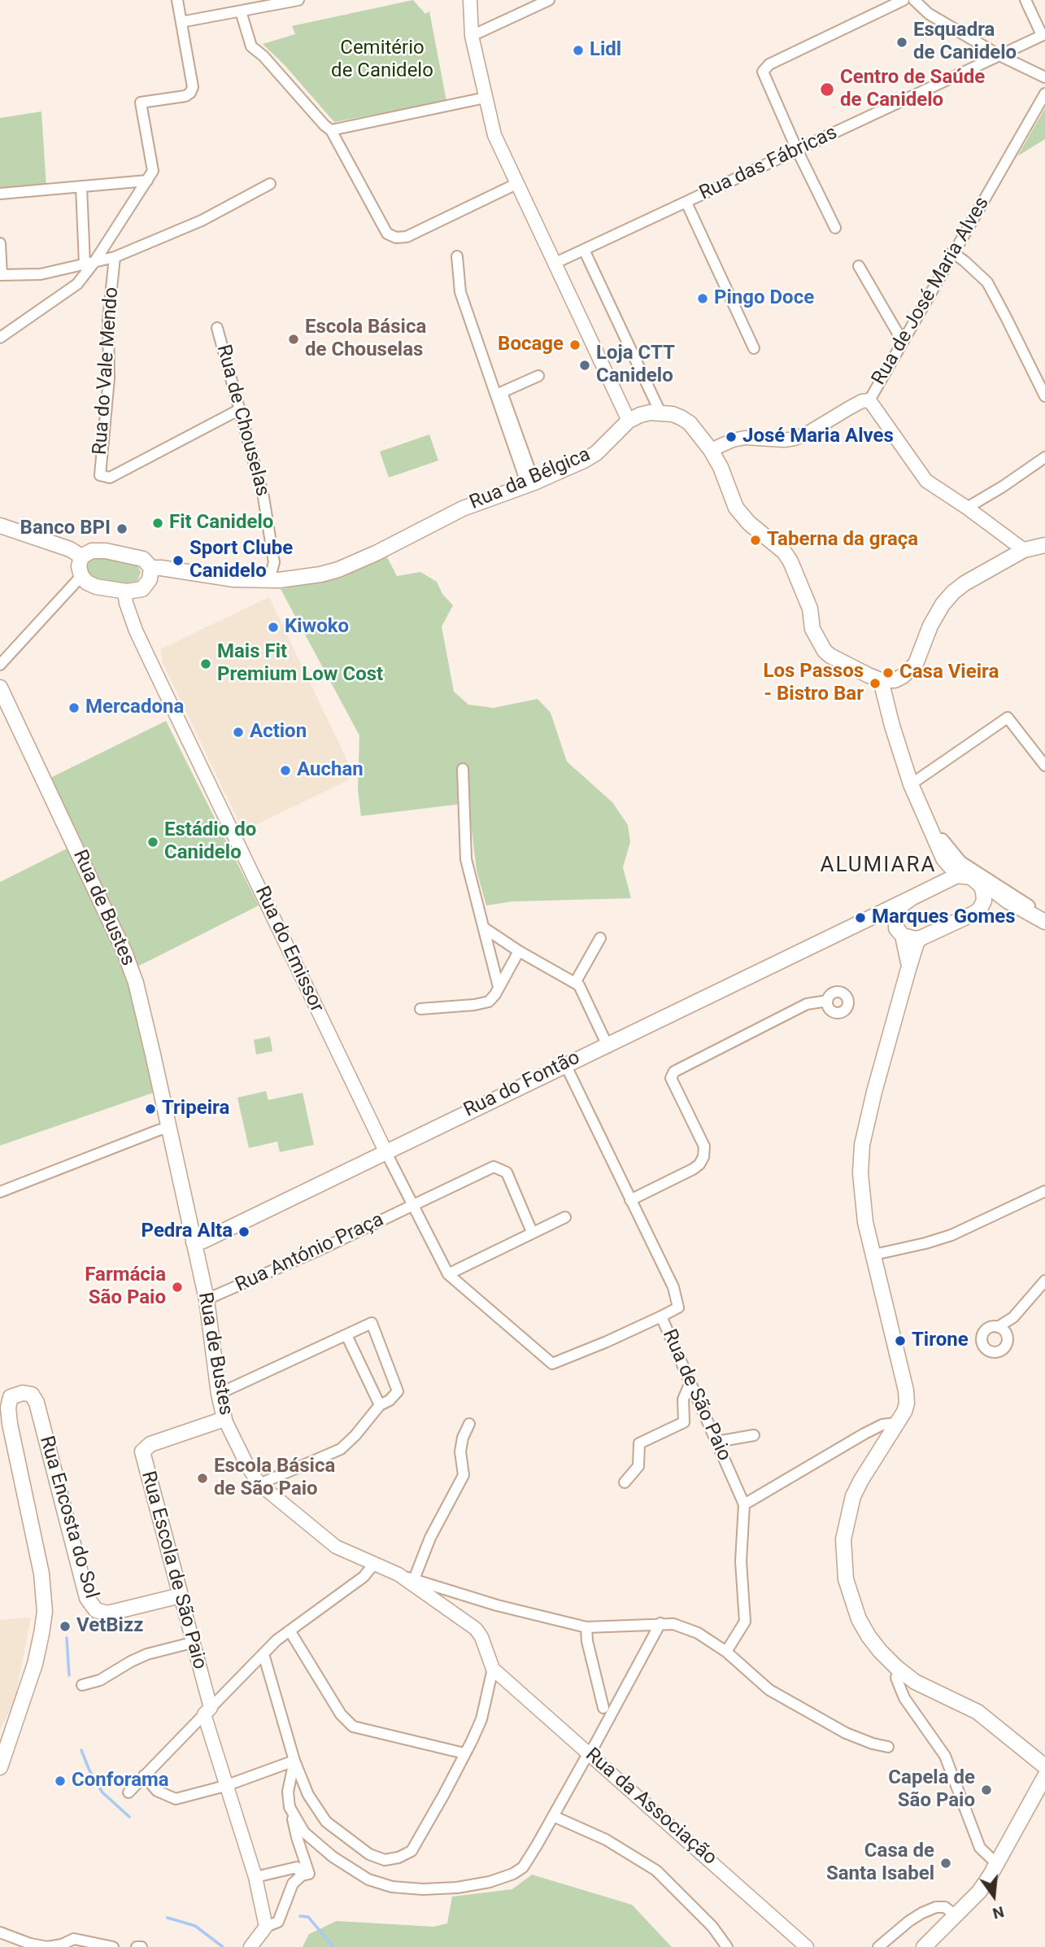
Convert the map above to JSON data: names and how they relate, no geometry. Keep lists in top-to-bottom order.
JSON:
{
  "streets": {
    "main road": [
      "Rua da Bélgica",
      "Rua de Bustes",
      "Rua do Fontão",
      "Rua Encosta do Sol",
      "Rua Escola de São Paio"
    ],
    "street": [
      "Rua das Fábricas",
      "Rua de José Maria Alves",
      "Rua do Vale Mendo",
      "Rua de Chouselas",
      "Rua do Emissor",
      "Rua António Praça",
      "Rua de São Paio",
      "Rua da Associação"
    ]
  },
  "crossings": [
    ["Rua do Vale Mendo", "Rua de Chouselas"],
    ["Rua de Chouselas", "Rua da Bélgica"],
    ["Rua de Bustes", "Rua do Fontão"],
    ["Rua de Bustes", "Rua António Praça"],
    ["Rua de Bustes", "Rua de São Paio"],
    ["Rua de Bustes", "Rua Escola de São Paio"],
    ["Rua do Emissor", "Rua do Fontão"],
    ["Rua do Fontão", "Rua de São Paio"],
    ["Rua Encosta do Sol", "Rua Escola de São Paio"]
  ],
  "districts": ["ALUMIARA"],
  "parks": ["Cemitério de Canidelo"],
  "places": [
    "Esquadra de Canidelo",
    "Lidl",
    "Centro de Saúde de Canidelo",
    "Pingo Doce",
    "Escola Básica de Chouselas",
    "Bocage",
    "Loja CTT Canidelo",
    "José Maria Alves",
    "Fit Canidelo",
    "Banco BPI",
    "Taberna da graça",
    "Sport Clube Canidelo",
    "Kiwoko",
    "Mais Fit Premium Low Cost",
    "Casa Vieira",
    "Los Passos - Bistro Bar",
    "Mercadona",
    "Action",
    "Auchan",
    "Estádio do Canidelo",
    "Marques Gomes",
    "Tripeira",
    "Pedra Alta",
    "Farmácia São Paio",
    "Tirone",
    "Escola Básica de São Paio",
    "VetBizz",
    "Conforama",
    "Capela de São Paio",
    "Casa de Santa Isabel"
  ],
  "north": "bottom"
}
